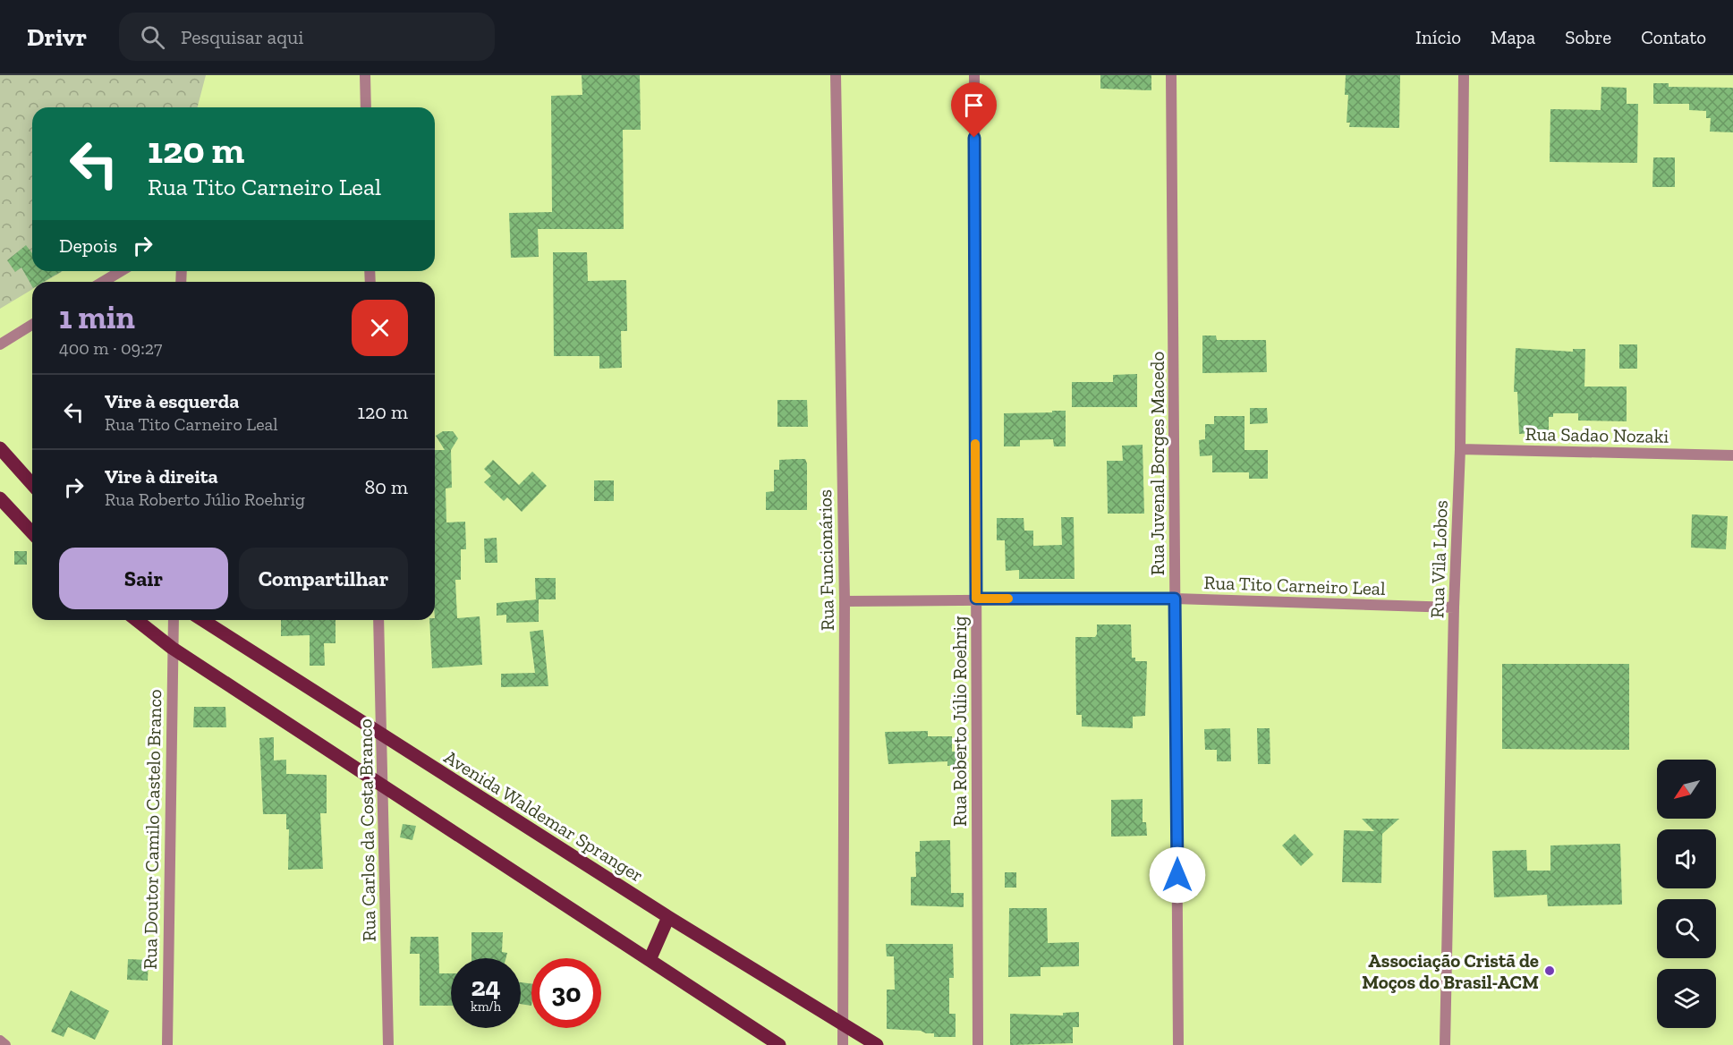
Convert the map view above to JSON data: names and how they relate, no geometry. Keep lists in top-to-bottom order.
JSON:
{
  "streets": {
    "main road": ["Avenida Waldemar Spranger"],
    "street": [
      "Rua Sadao Nozaki",
      "Rua Juvenal Borges Macedo",
      "Rua Vila Lobos",
      "Rua Funcionários",
      "Rua Tito Carneiro Leal",
      "Rua Roberto Júlio Roehrig",
      "Rua Doutor Camilo Castelo Branco",
      "Rua Carlos da Costa Branco"
    ]
  },
  "crossings": [
    ["Rua Sadao Nozaki", "Rua Vila Lobos"],
    ["Rua Juvenal Borges Macedo", "Rua Tito Carneiro Leal"],
    ["Rua Vila Lobos", "Rua Tito Carneiro Leal"],
    ["Rua Funcionários", "Rua Tito Carneiro Leal"],
    ["Rua Funcionários", "Avenida Waldemar Spranger"],
    ["Rua Tito Carneiro Leal", "Rua Roberto Júlio Roehrig"],
    ["Avenida Waldemar Spranger", "Rua Carlos da Costa Branco"]
  ],
  "places": ["Associação Cristã de Moços do Brasil-ACM"],
  "north": "bottom left",
  "page": {
    "header": "Drivr",
    "search": "Pesquisar aqui",
    "nav": [
      "Início",
      "Mapa",
      "Sobre",
      "Contato"
    ],
    "turn": ["120 m", "Rua Tito Carneiro Leal"],
    "then": "Depois",
    "heading": ["1 min", "400 m · 09:27"],
    "list": [
      {
        "name": "Vire à esquerda",
        "note": "Rua Tito Carneiro Leal",
        "value": "120 m"
      },
      {
        "name": "Vire à direita",
        "note": "Rua Roberto Júlio Roehrig",
        "value": "80 m"
      }
    ],
    "buttons": ["Sair", "Compartilhar"],
    "speed": "24 km/h",
    "limit": "30"
  }
}
